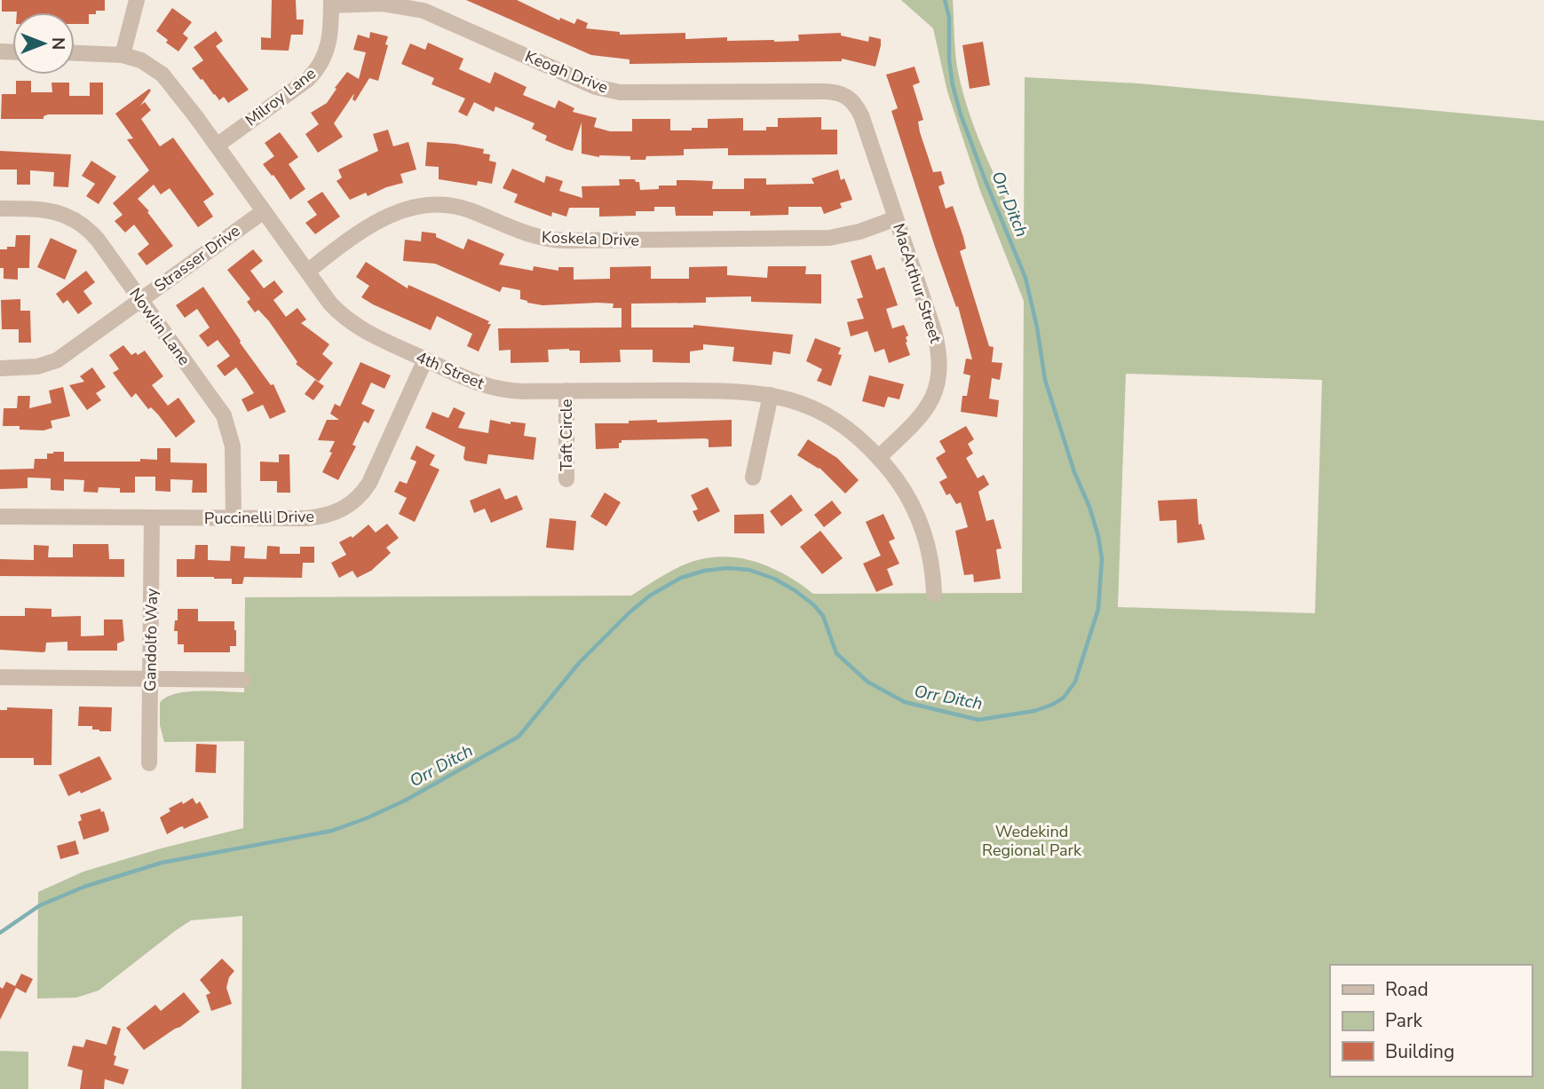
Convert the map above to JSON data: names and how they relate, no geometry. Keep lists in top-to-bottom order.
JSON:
{
  "streets": {
    "street": [
      "Keogh Drive",
      "Milroy Lane",
      "Koskela Drive",
      "Strasser Drive",
      "MacArthur Street",
      "Nowlin Lane",
      "4th Street",
      "Taft Circle",
      "Puccinelli Drive",
      "Gandolfo Way"
    ]
  },
  "crossings": [
    ["Keogh Drive", "Milroy Lane"],
    ["Keogh Drive", "MacArthur Street"],
    ["Milroy Lane", "4th Street"],
    ["Koskela Drive", "MacArthur Street"],
    ["Koskela Drive", "4th Street"],
    ["Strasser Drive", "Nowlin Lane"],
    ["Strasser Drive", "4th Street"],
    ["MacArthur Street", "4th Street"],
    ["Nowlin Lane", "Puccinelli Drive"],
    ["4th Street", "Taft Circle"],
    ["4th Street", "Puccinelli Drive"],
    ["Puccinelli Drive", "Gandolfo Way"]
  ],
  "water": ["Orr Ditch"],
  "parks": ["Wedekind Regional Park"],
  "legend": ["Road", "Park", "Building"],
  "north": "right"
}
